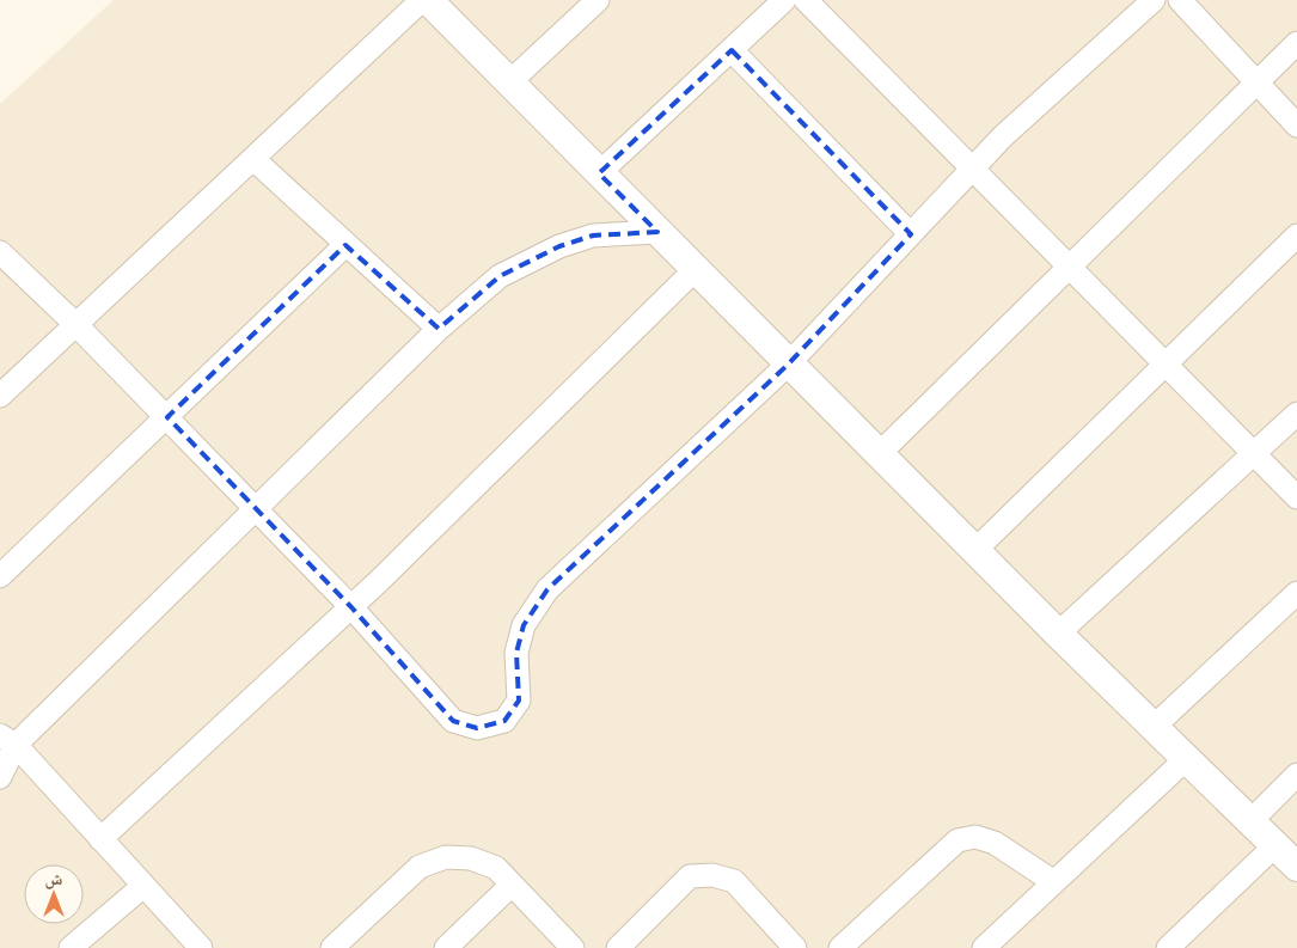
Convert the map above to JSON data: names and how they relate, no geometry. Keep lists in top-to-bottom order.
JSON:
{
  "north": "top"
}
